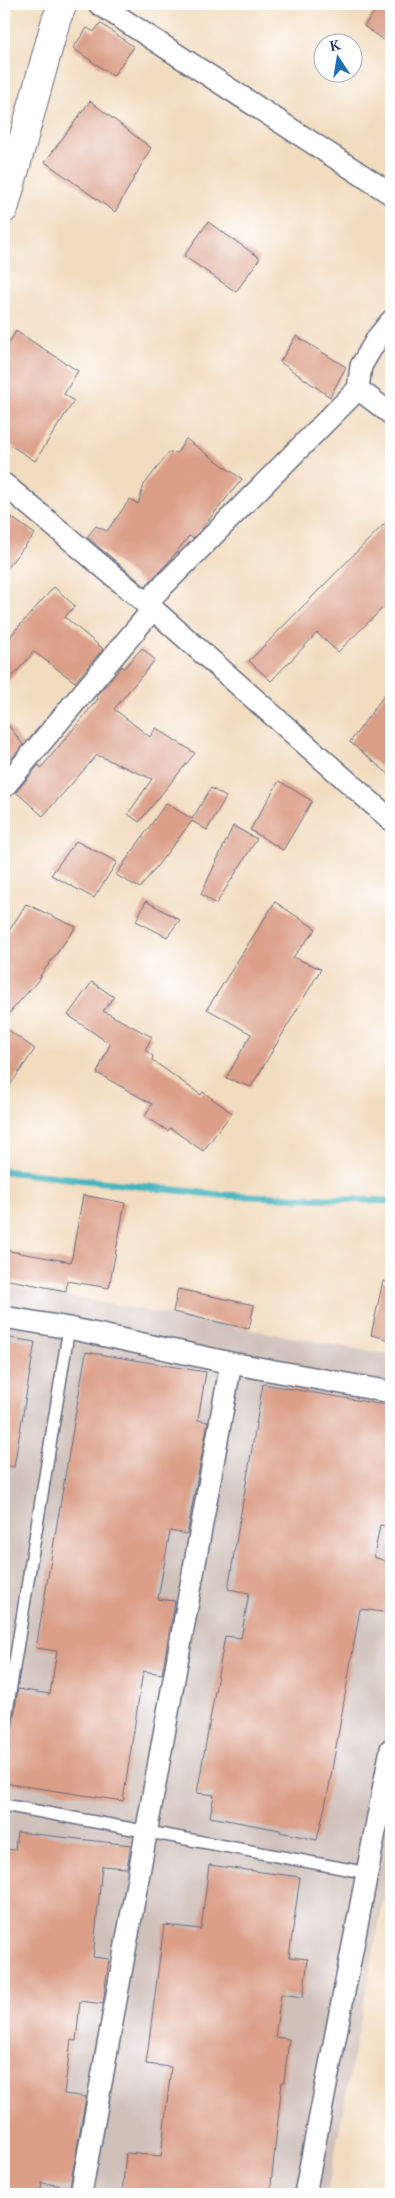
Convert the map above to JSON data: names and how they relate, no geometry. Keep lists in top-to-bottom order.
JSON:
{
  "north": "top"
}
